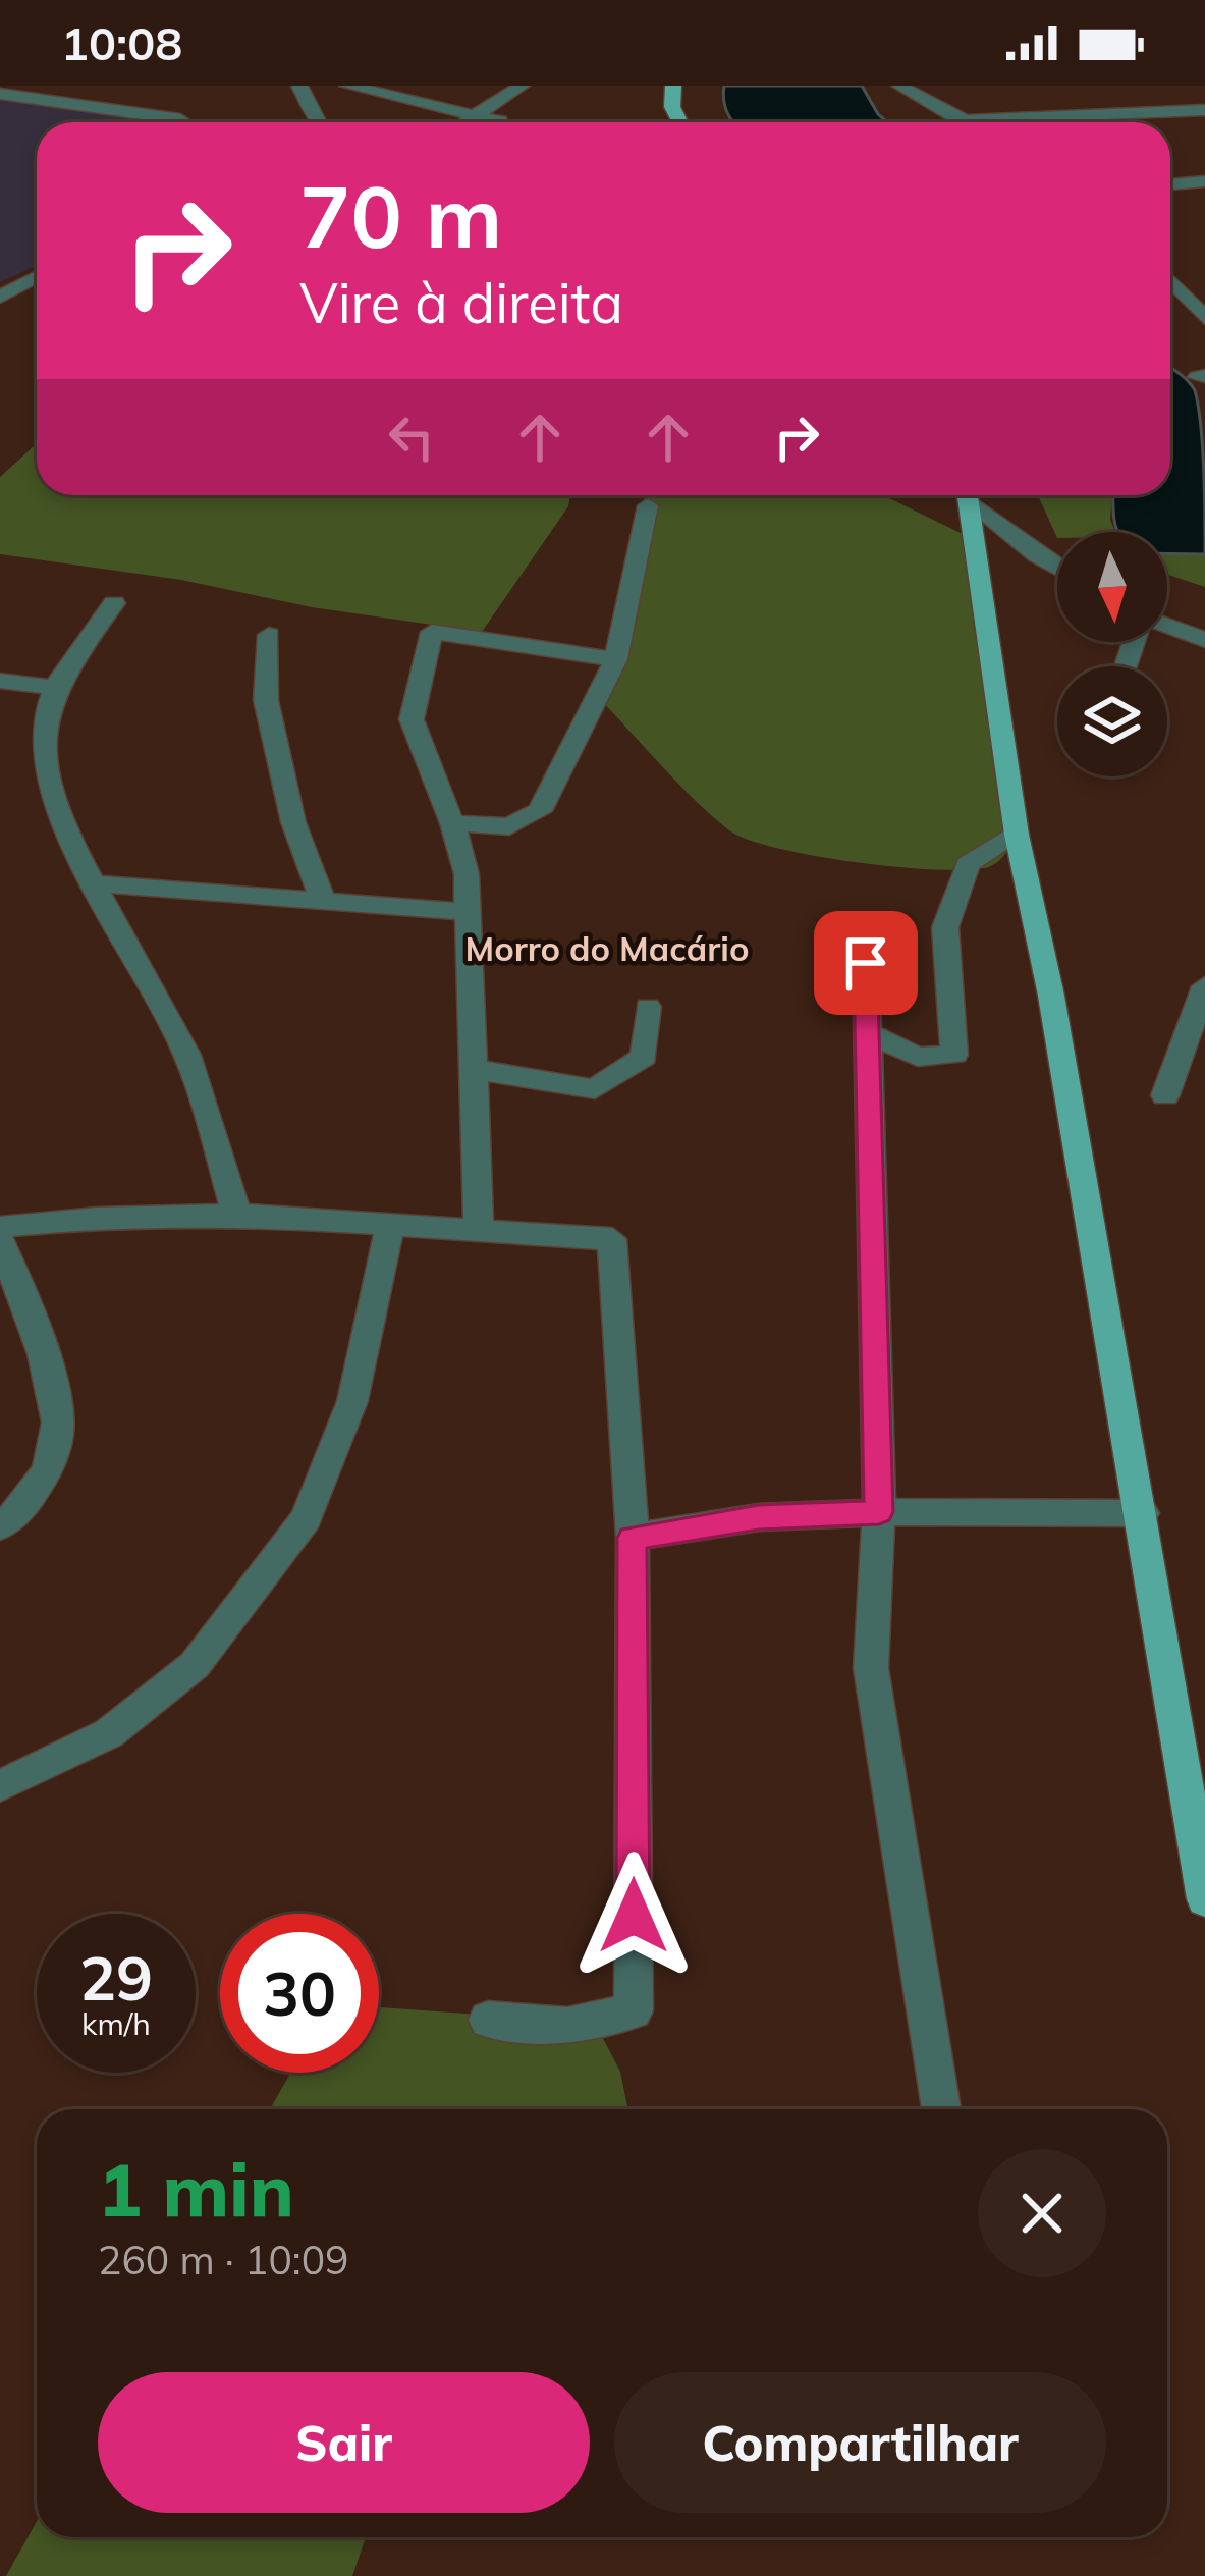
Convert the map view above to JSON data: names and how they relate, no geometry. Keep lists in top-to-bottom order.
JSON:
{
  "districts": ["Morro do Macário"],
  "north": "bottom",
  "page": {
    "status": "10:08",
    "turn": ["70 m", "Vire à direita"],
    "speed": "29 km/h",
    "limit": "30",
    "heading": ["1 min", "260 m · 10:09"],
    "buttons": ["Sair", "Compartilhar"]
  }
}
